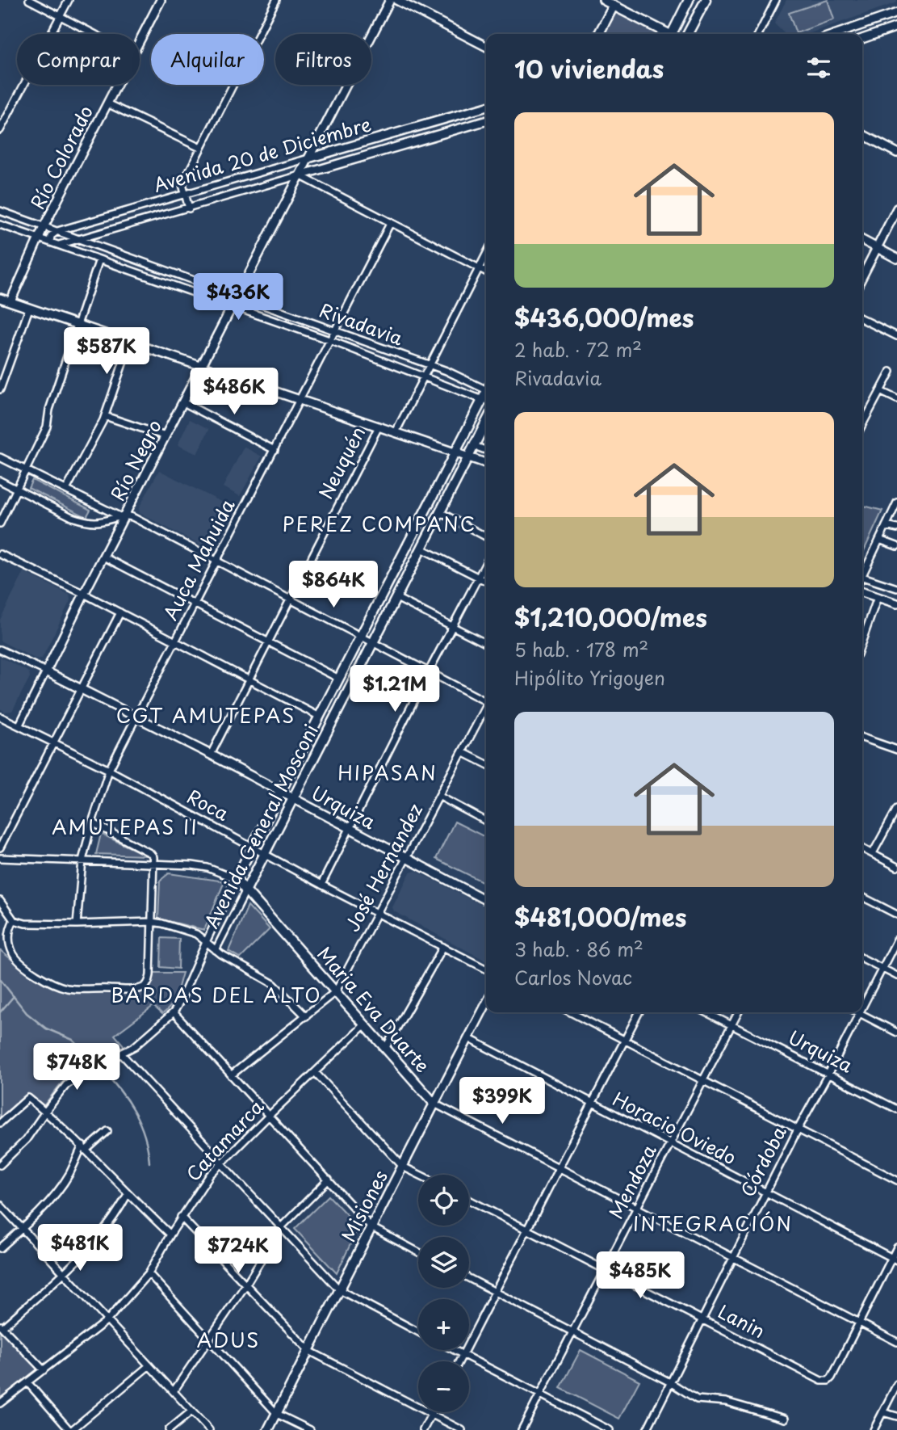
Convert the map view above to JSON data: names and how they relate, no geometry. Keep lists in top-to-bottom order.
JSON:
{
  "streets": {
    "main road": ["Avenida General Mosconi", "Maria Eva Duarte", "Misiones"],
    "street": [
      "Avenida 20 de Diciembre",
      "Río Colorado",
      "Rivadavia",
      "Río Negro",
      "Neuquén",
      "Auca Mahuida",
      "Roca",
      "Urquiza",
      "José Hernandez",
      "Horacio Oviedo",
      "Catamarca",
      "Córdoba",
      "Mendoza",
      "Lanin"
    ]
  },
  "crossings": [
    ["Avenida 20 de Diciembre", "Rivadavia"],
    ["Avenida 20 de Diciembre", "Río Negro"],
    ["Río Colorado", "Rivadavia"],
    ["Rivadavia", "Río Negro"],
    ["Rivadavia", "Neuquén"],
    ["Rivadavia", "Auca Mahuida"],
    ["Rivadavia", "Avenida General Mosconi"],
    ["Río Negro", "Roca"],
    ["Río Negro", "Urquiza"],
    ["Neuquén", "Urquiza"],
    ["Auca Mahuida", "Roca"],
    ["Auca Mahuida", "Urquiza"],
    ["Auca Mahuida", "Maria Eva Duarte"],
    ["Roca", "Avenida General Mosconi"],
    ["Roca", "José Hernandez"],
    ["Urquiza", "Avenida General Mosconi"],
    ["Urquiza", "José Hernandez"],
    ["Urquiza", "Córdoba"],
    ["Urquiza", "Mendoza"],
    ["Avenida General Mosconi", "Maria Eva Duarte"],
    ["José Hernandez", "Maria Eva Duarte"],
    ["Maria Eva Duarte", "Catamarca"],
    ["Maria Eva Duarte", "Córdoba"],
    ["Maria Eva Duarte", "Mendoza"],
    ["Maria Eva Duarte", "Misiones"],
    ["Maria Eva Duarte", "Lanin"],
    ["Horacio Oviedo", "Córdoba"],
    ["Horacio Oviedo", "Mendoza"],
    ["Horacio Oviedo", "Misiones"],
    ["Córdoba", "Lanin"],
    ["Mendoza", "Lanin"]
  ],
  "districts": [
    "PEREZ COMPANC",
    "CGT AMUTEPAS",
    "HIPASAN",
    "AMUTEPAS II",
    "BARDAS DEL ALTO",
    "INTEGRACIÓN",
    "ADUS"
  ],
  "page": {
    "chip": ["Comprar", "Alquilar", "Filtros"],
    "heading": "10 viviendas",
    "list": [
      {
        "name": "$436,000/mes",
        "note": "2 hab. · 72 m² · Rivadavia"
      },
      {
        "name": "$1,210,000/mes",
        "note": "5 hab. · 178 m² · Hipólito Yrigoyen"
      },
      {
        "name": "$481,000/mes",
        "note": "3 hab. · 86 m² · Carlos Novac"
      }
    ],
    "price": [
      "$436K",
      "$587K",
      "$486K",
      "$864K",
      "$1.21M",
      "$748K",
      "$399K",
      "$481K",
      "$724K",
      "$485K"
    ],
    "map_buttons": ["+", "−"]
  }
}
